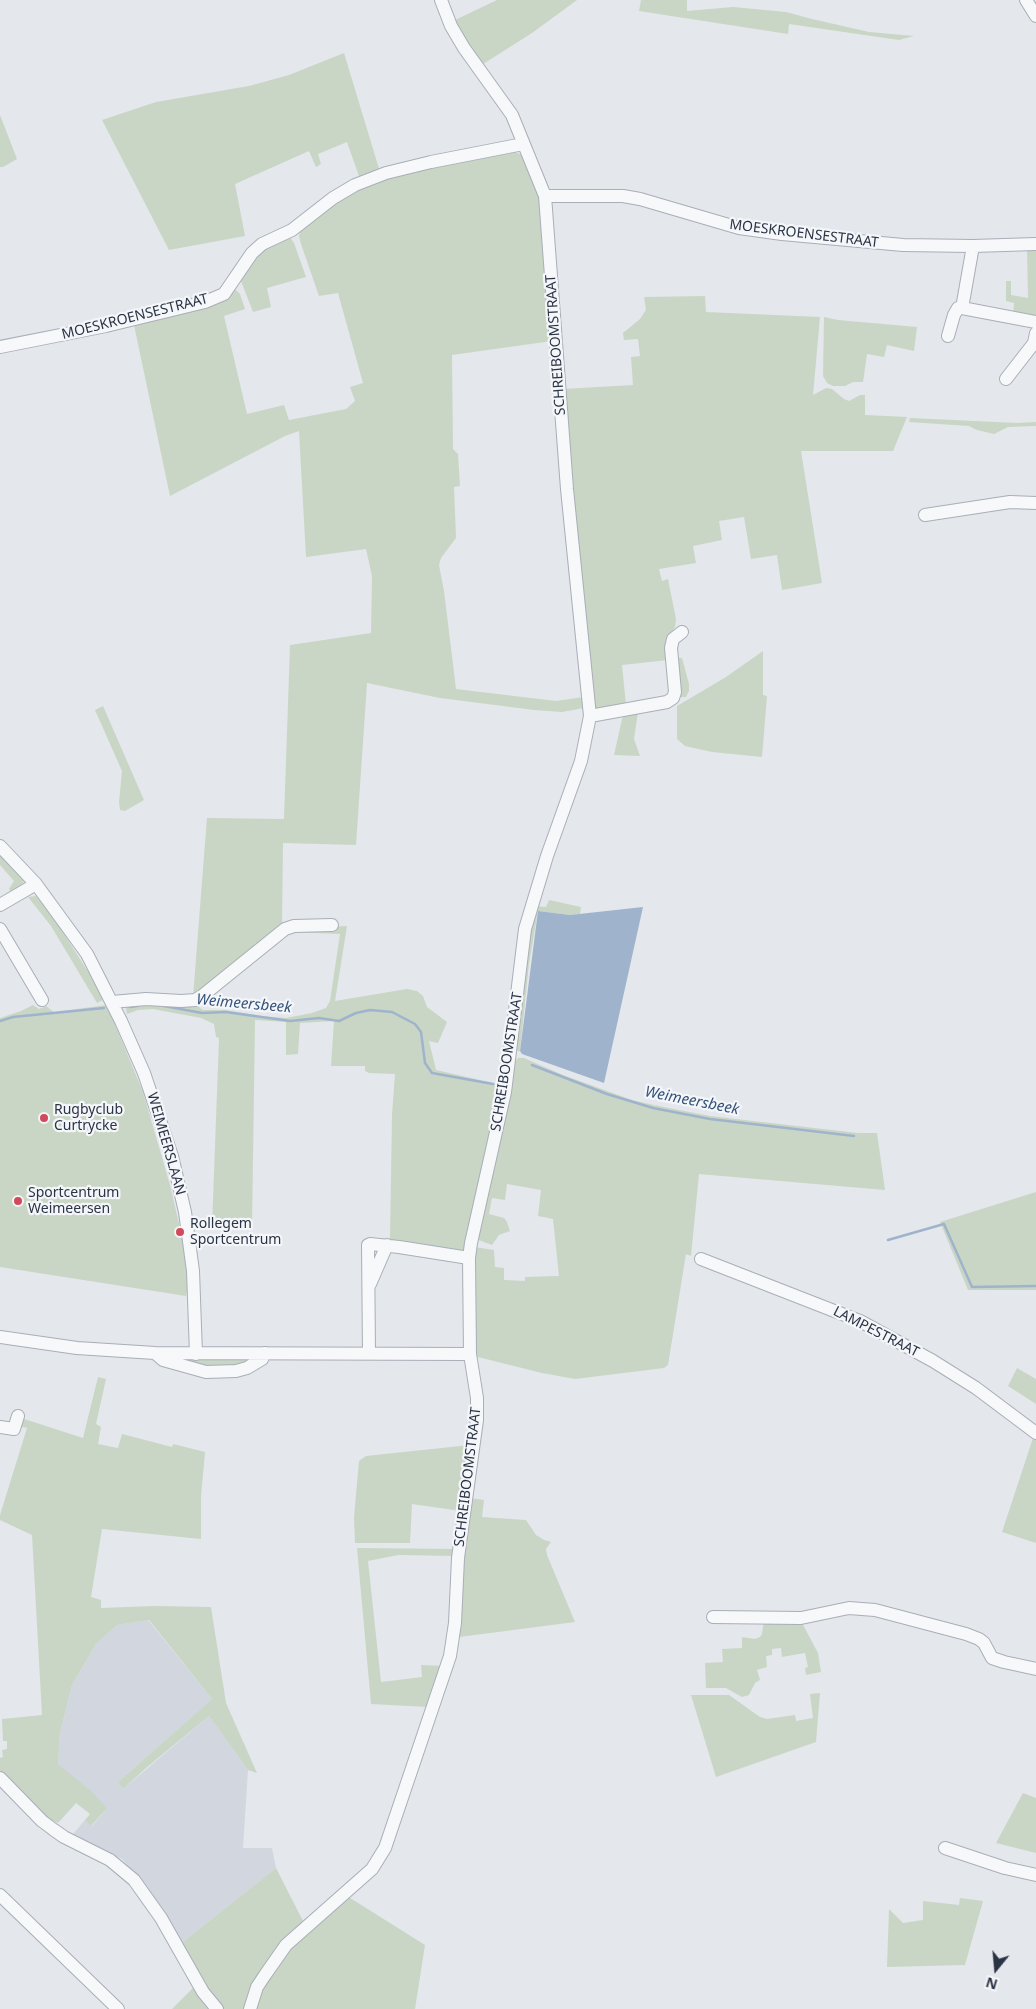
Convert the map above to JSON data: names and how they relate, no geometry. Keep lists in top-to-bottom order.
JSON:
{
  "streets": {
    "street": [
      "MOESKROENSESTRAAT",
      "SCHREIBOOMSTRAAT",
      "WEIMEERSLAAN",
      "LAMPESTRAAT"
    ]
  },
  "crossings": [
    ["MOESKROENSESTRAAT", "SCHREIBOOMSTRAAT"]
  ],
  "water": ["Weimeersbeek"],
  "places": ["Rugbyclub Curtrycke", "Sportcentrum Weimeersen", "Rollegem Sportcentrum"],
  "north": "bottom"
}
